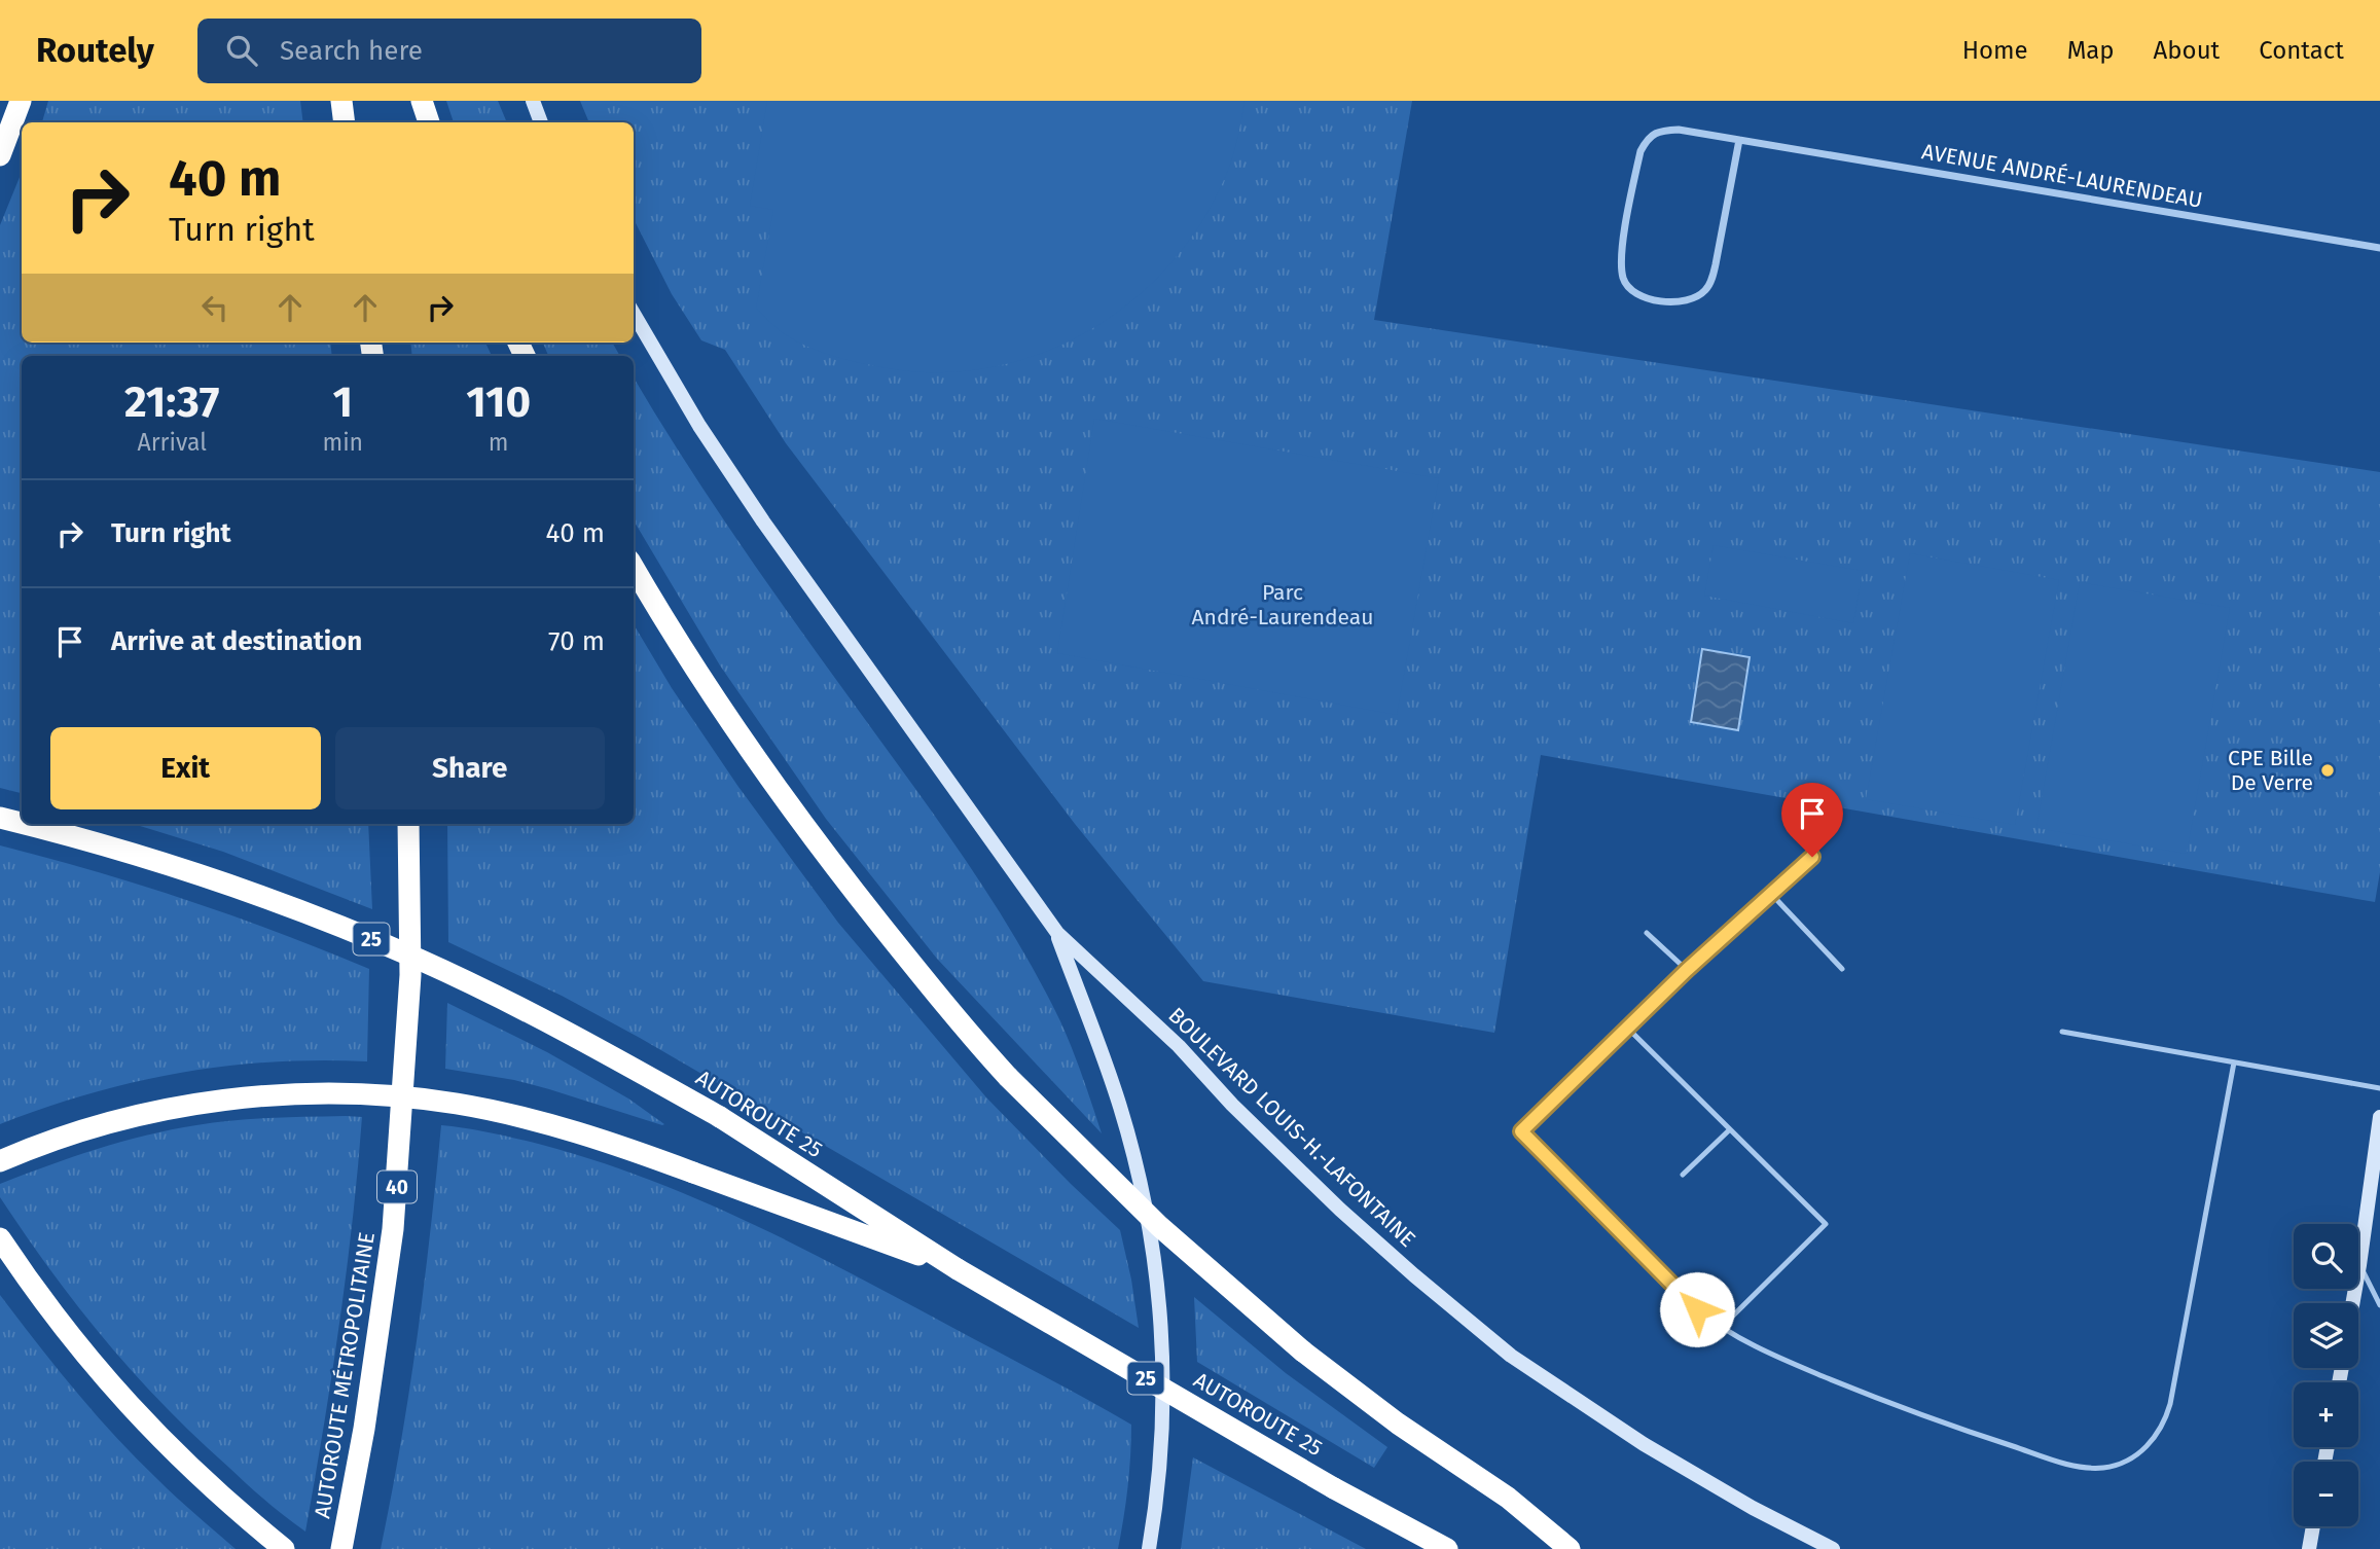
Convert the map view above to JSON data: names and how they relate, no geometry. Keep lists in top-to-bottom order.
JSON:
{
  "streets": {
    "highway": [
      "25",
      "AUTOROUTE 25",
      "40",
      "AUTOROUTE MÉTROPOLITAINE"
    ],
    "main road": ["BOULEVARD LOUIS-H.-LAFONTAINE"],
    "street": ["AVENUE ANDRÉ-LAURENDEAU"]
  },
  "parks": ["Parc André-Laurendeau"],
  "places": ["CPE Bille De Verre"],
  "page": {
    "header": "Routely",
    "search": "Search here",
    "nav": [
      "Home",
      "Map",
      "About",
      "Contact"
    ],
    "turn": ["40 m", "Turn right"],
    "eta": [
      "21:37",
      "Arrival",
      "1",
      "min",
      "110",
      "m"
    ],
    "list": [
      {
        "name": "Turn right",
        "value": "40 m"
      },
      {
        "name": "Arrive at destination",
        "value": "70 m"
      }
    ],
    "buttons": ["Exit", "Share"],
    "map_buttons": ["+", "−"]
  }
}
